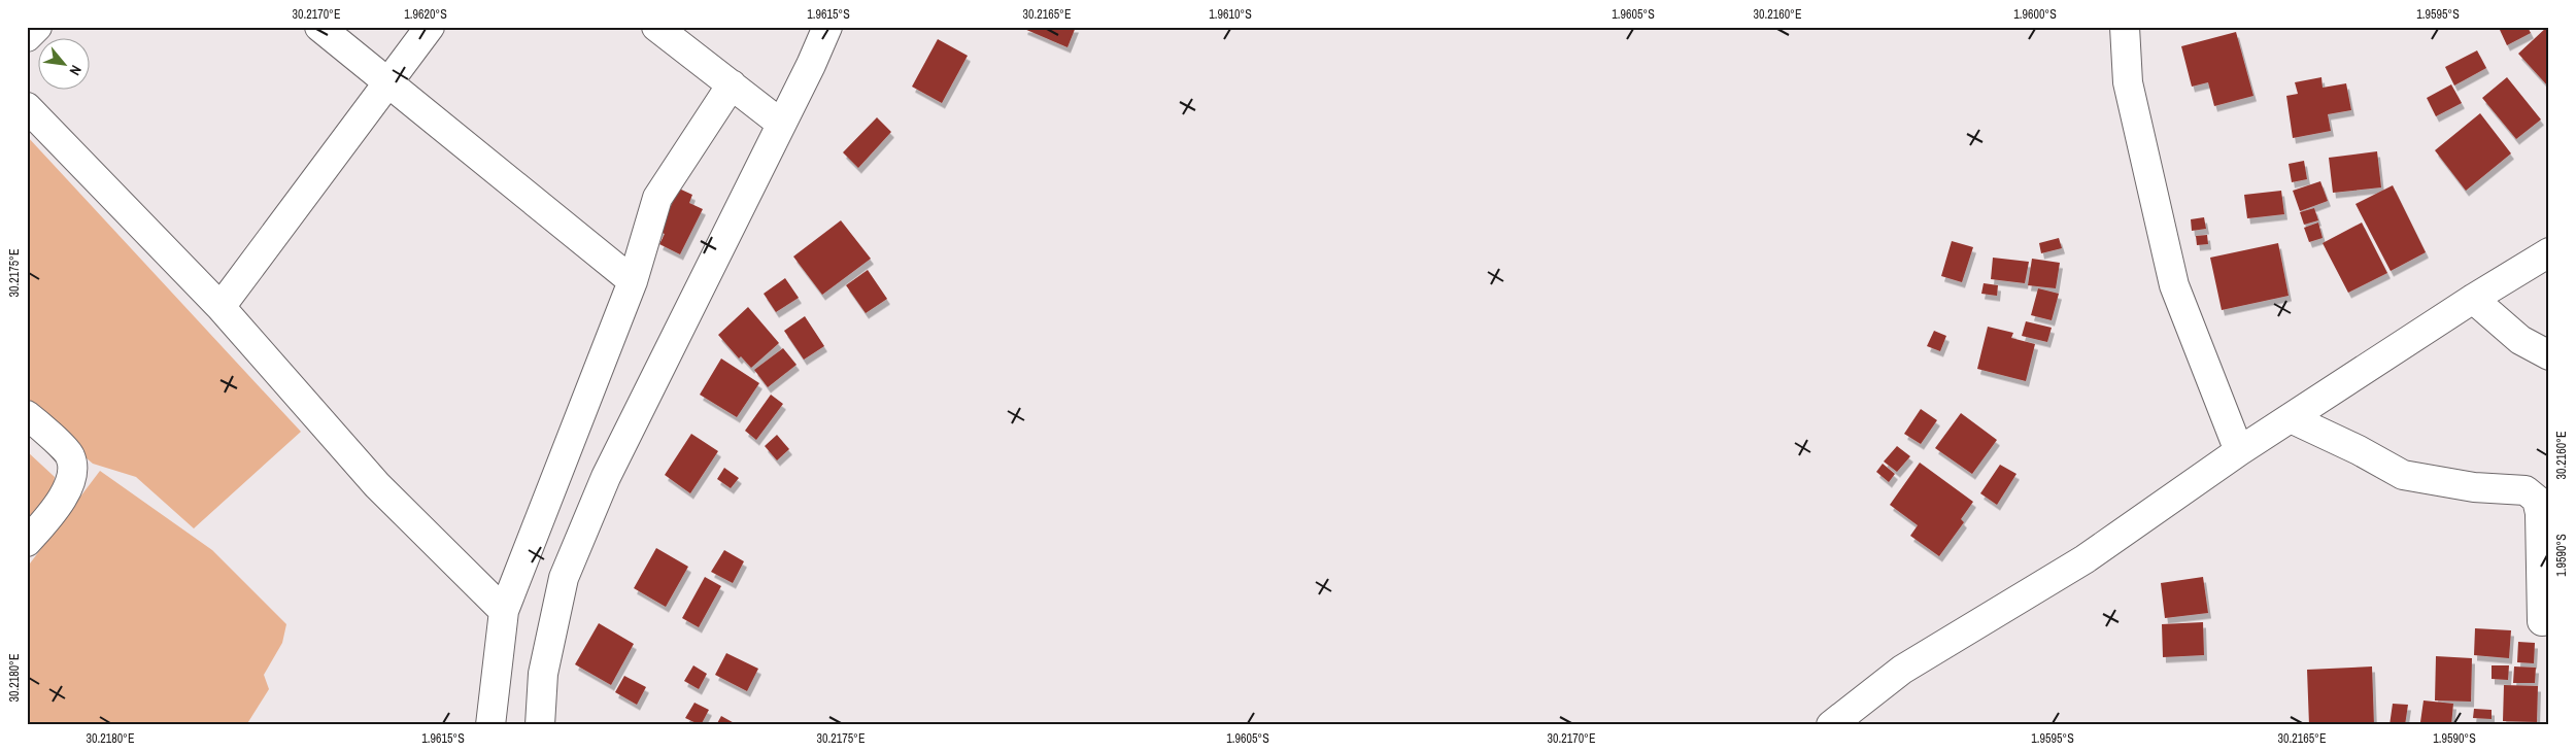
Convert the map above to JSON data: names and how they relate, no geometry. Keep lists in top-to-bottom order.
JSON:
{
  "north": "bottom right",
  "coordinates": [
    "30.2170°E",
    "1.9620°S",
    "1.9615°S",
    "30.2165°E",
    "1.9610°S",
    "1.9605°S",
    "30.2160°E",
    "1.9600°S",
    "1.9595°S",
    "30.2175°E",
    "1.9590°S",
    "30.2180°E"
  ]
}
